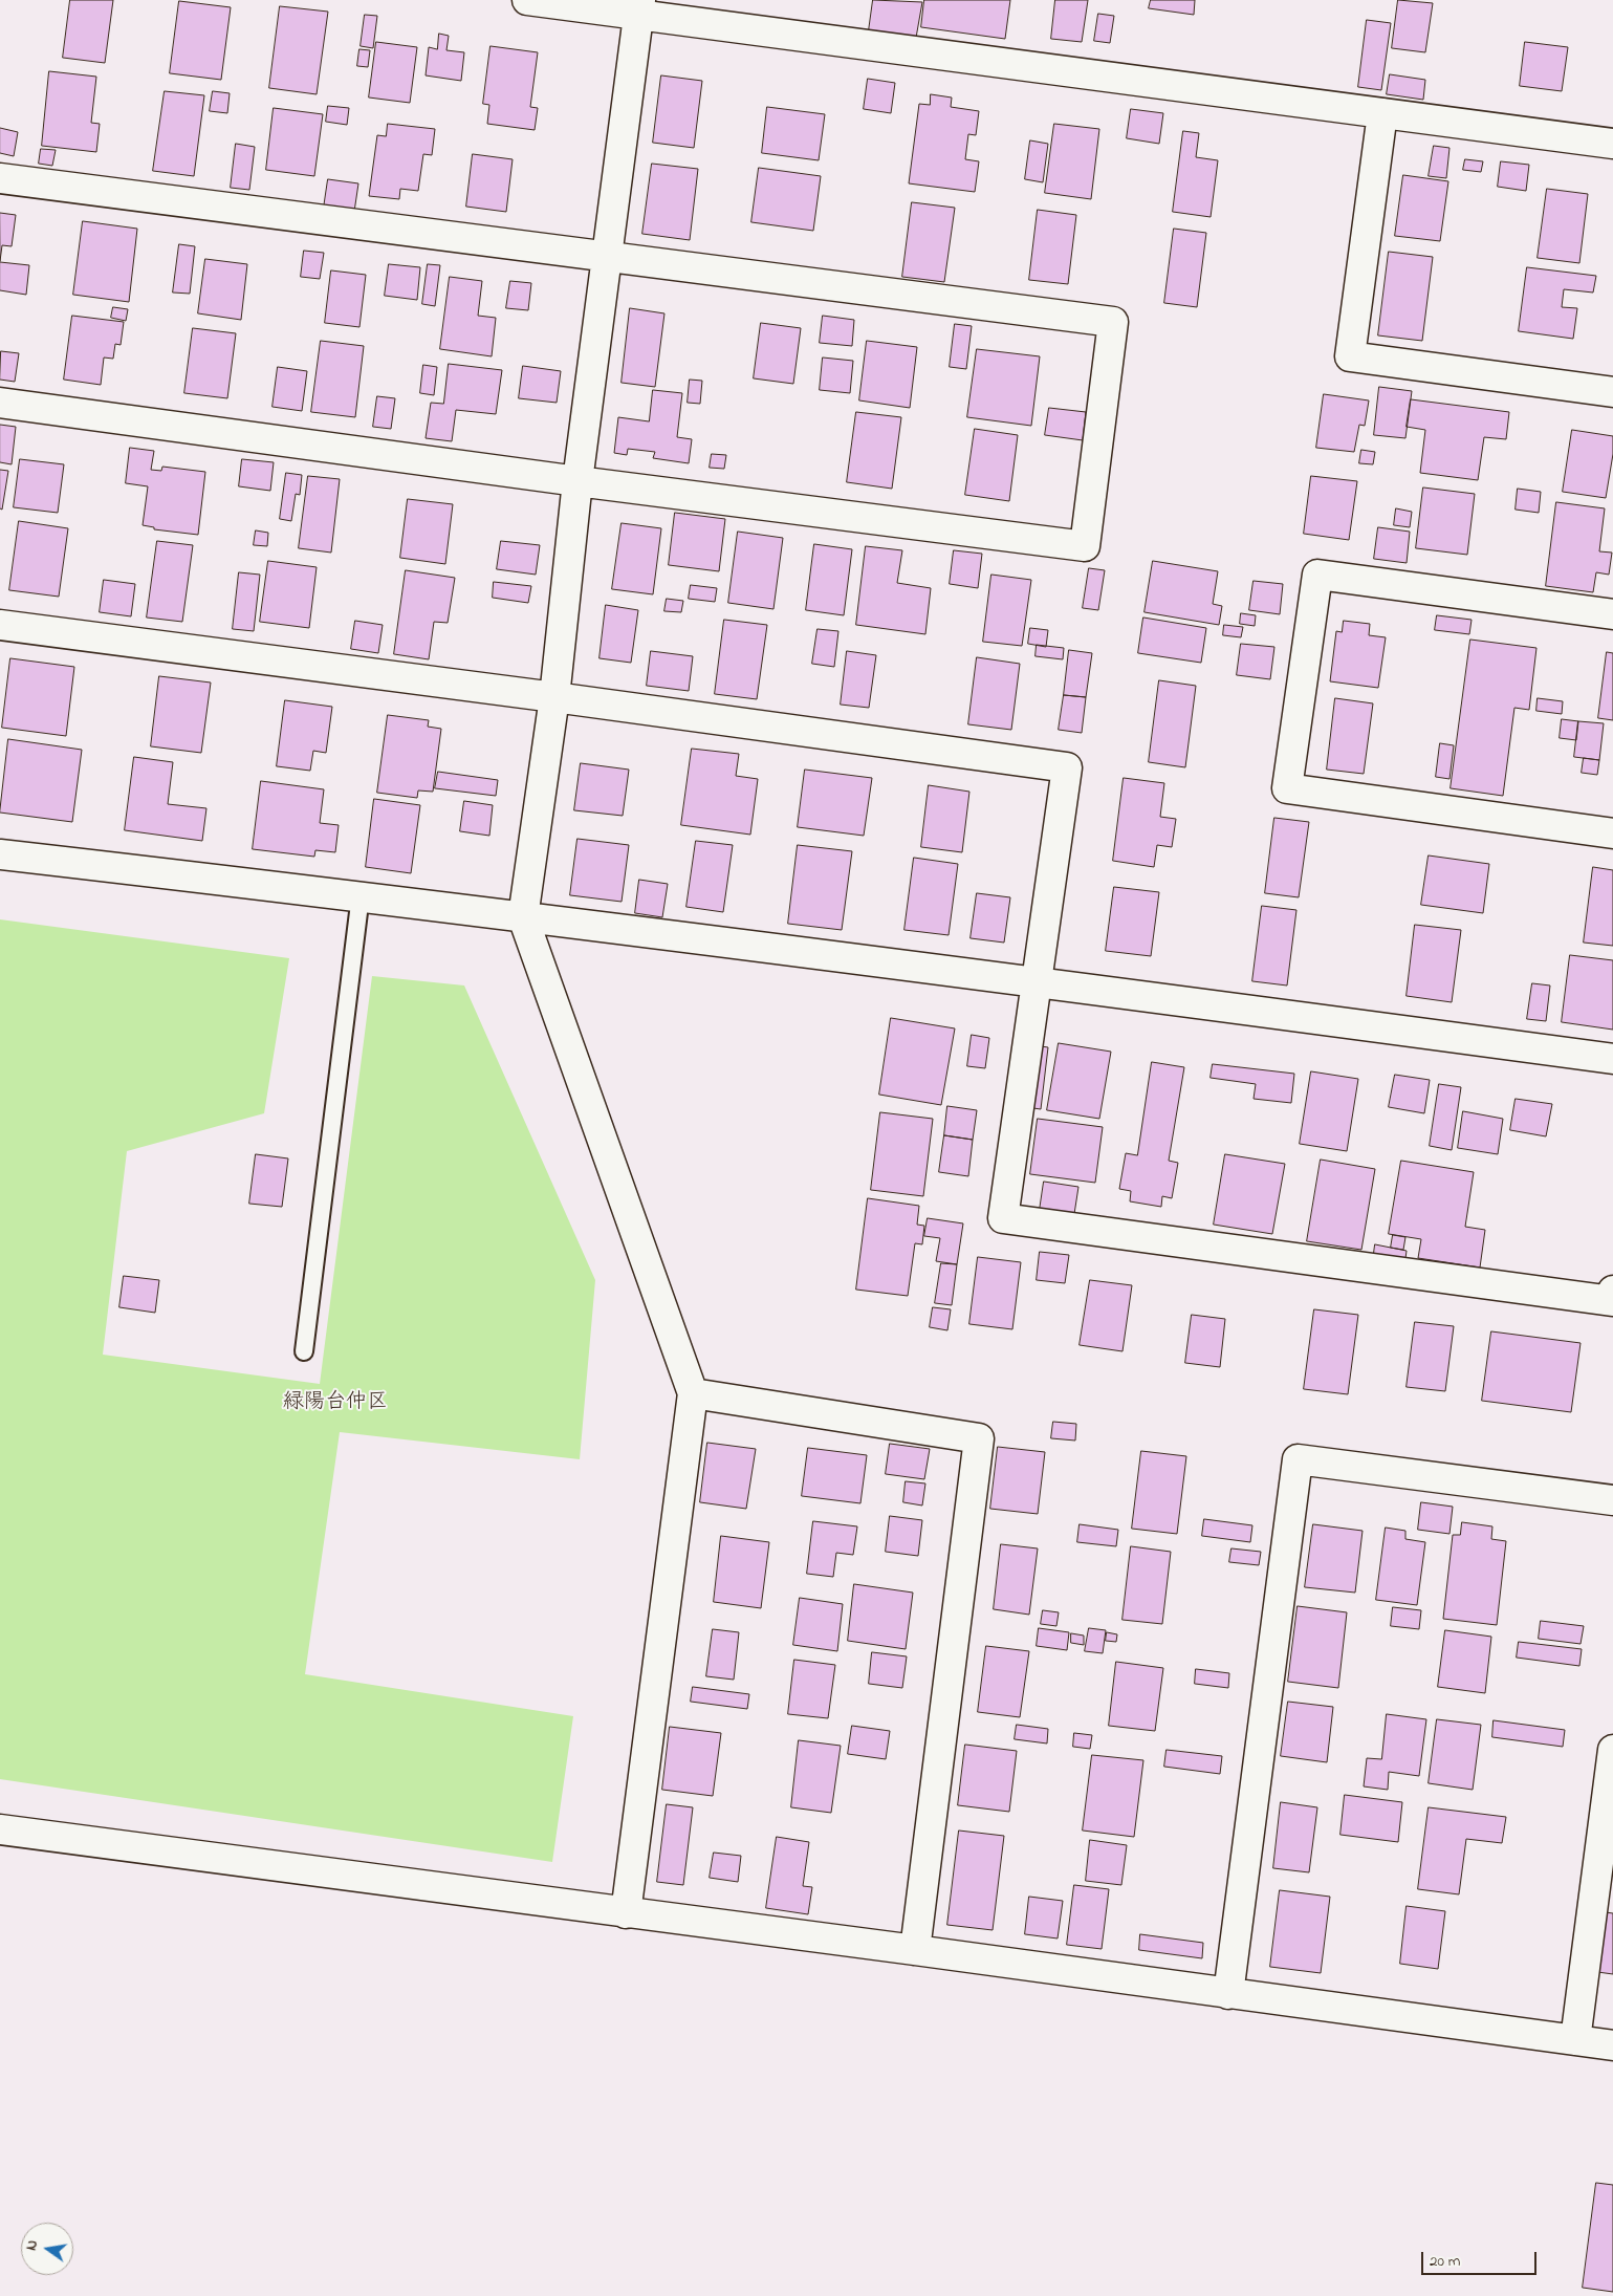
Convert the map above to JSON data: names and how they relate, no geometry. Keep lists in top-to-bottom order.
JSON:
{
  "districts": ["緑陽台仲区"],
  "scale_bar": "20 m",
  "north": "left"
}
